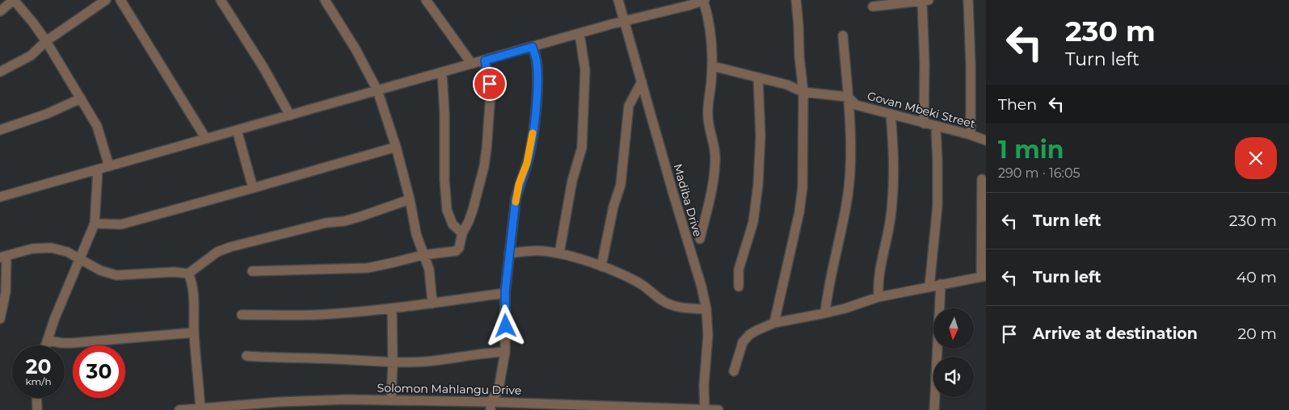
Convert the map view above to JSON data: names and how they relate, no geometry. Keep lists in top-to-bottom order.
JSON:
{
  "streets": {
    "street": ["Govan Mbeki Street", "Madiba Drive", "Solomon Mahlangu Drive"]
  },
  "crossings": [
    ["Madiba Drive", "Solomon Mahlangu Drive"]
  ],
  "north": "bottom",
  "page": {
    "turn": ["230 m", "Turn left"],
    "then": "Then",
    "heading": ["1 min", "290 m · 16:05"],
    "list": [
      {
        "name": "Turn left",
        "value": "230 m"
      },
      {
        "name": "Turn left",
        "value": "40 m"
      },
      {
        "name": "Arrive at destination",
        "value": "20 m"
      }
    ],
    "speed": "20 km/h",
    "limit": "30"
  }
}
